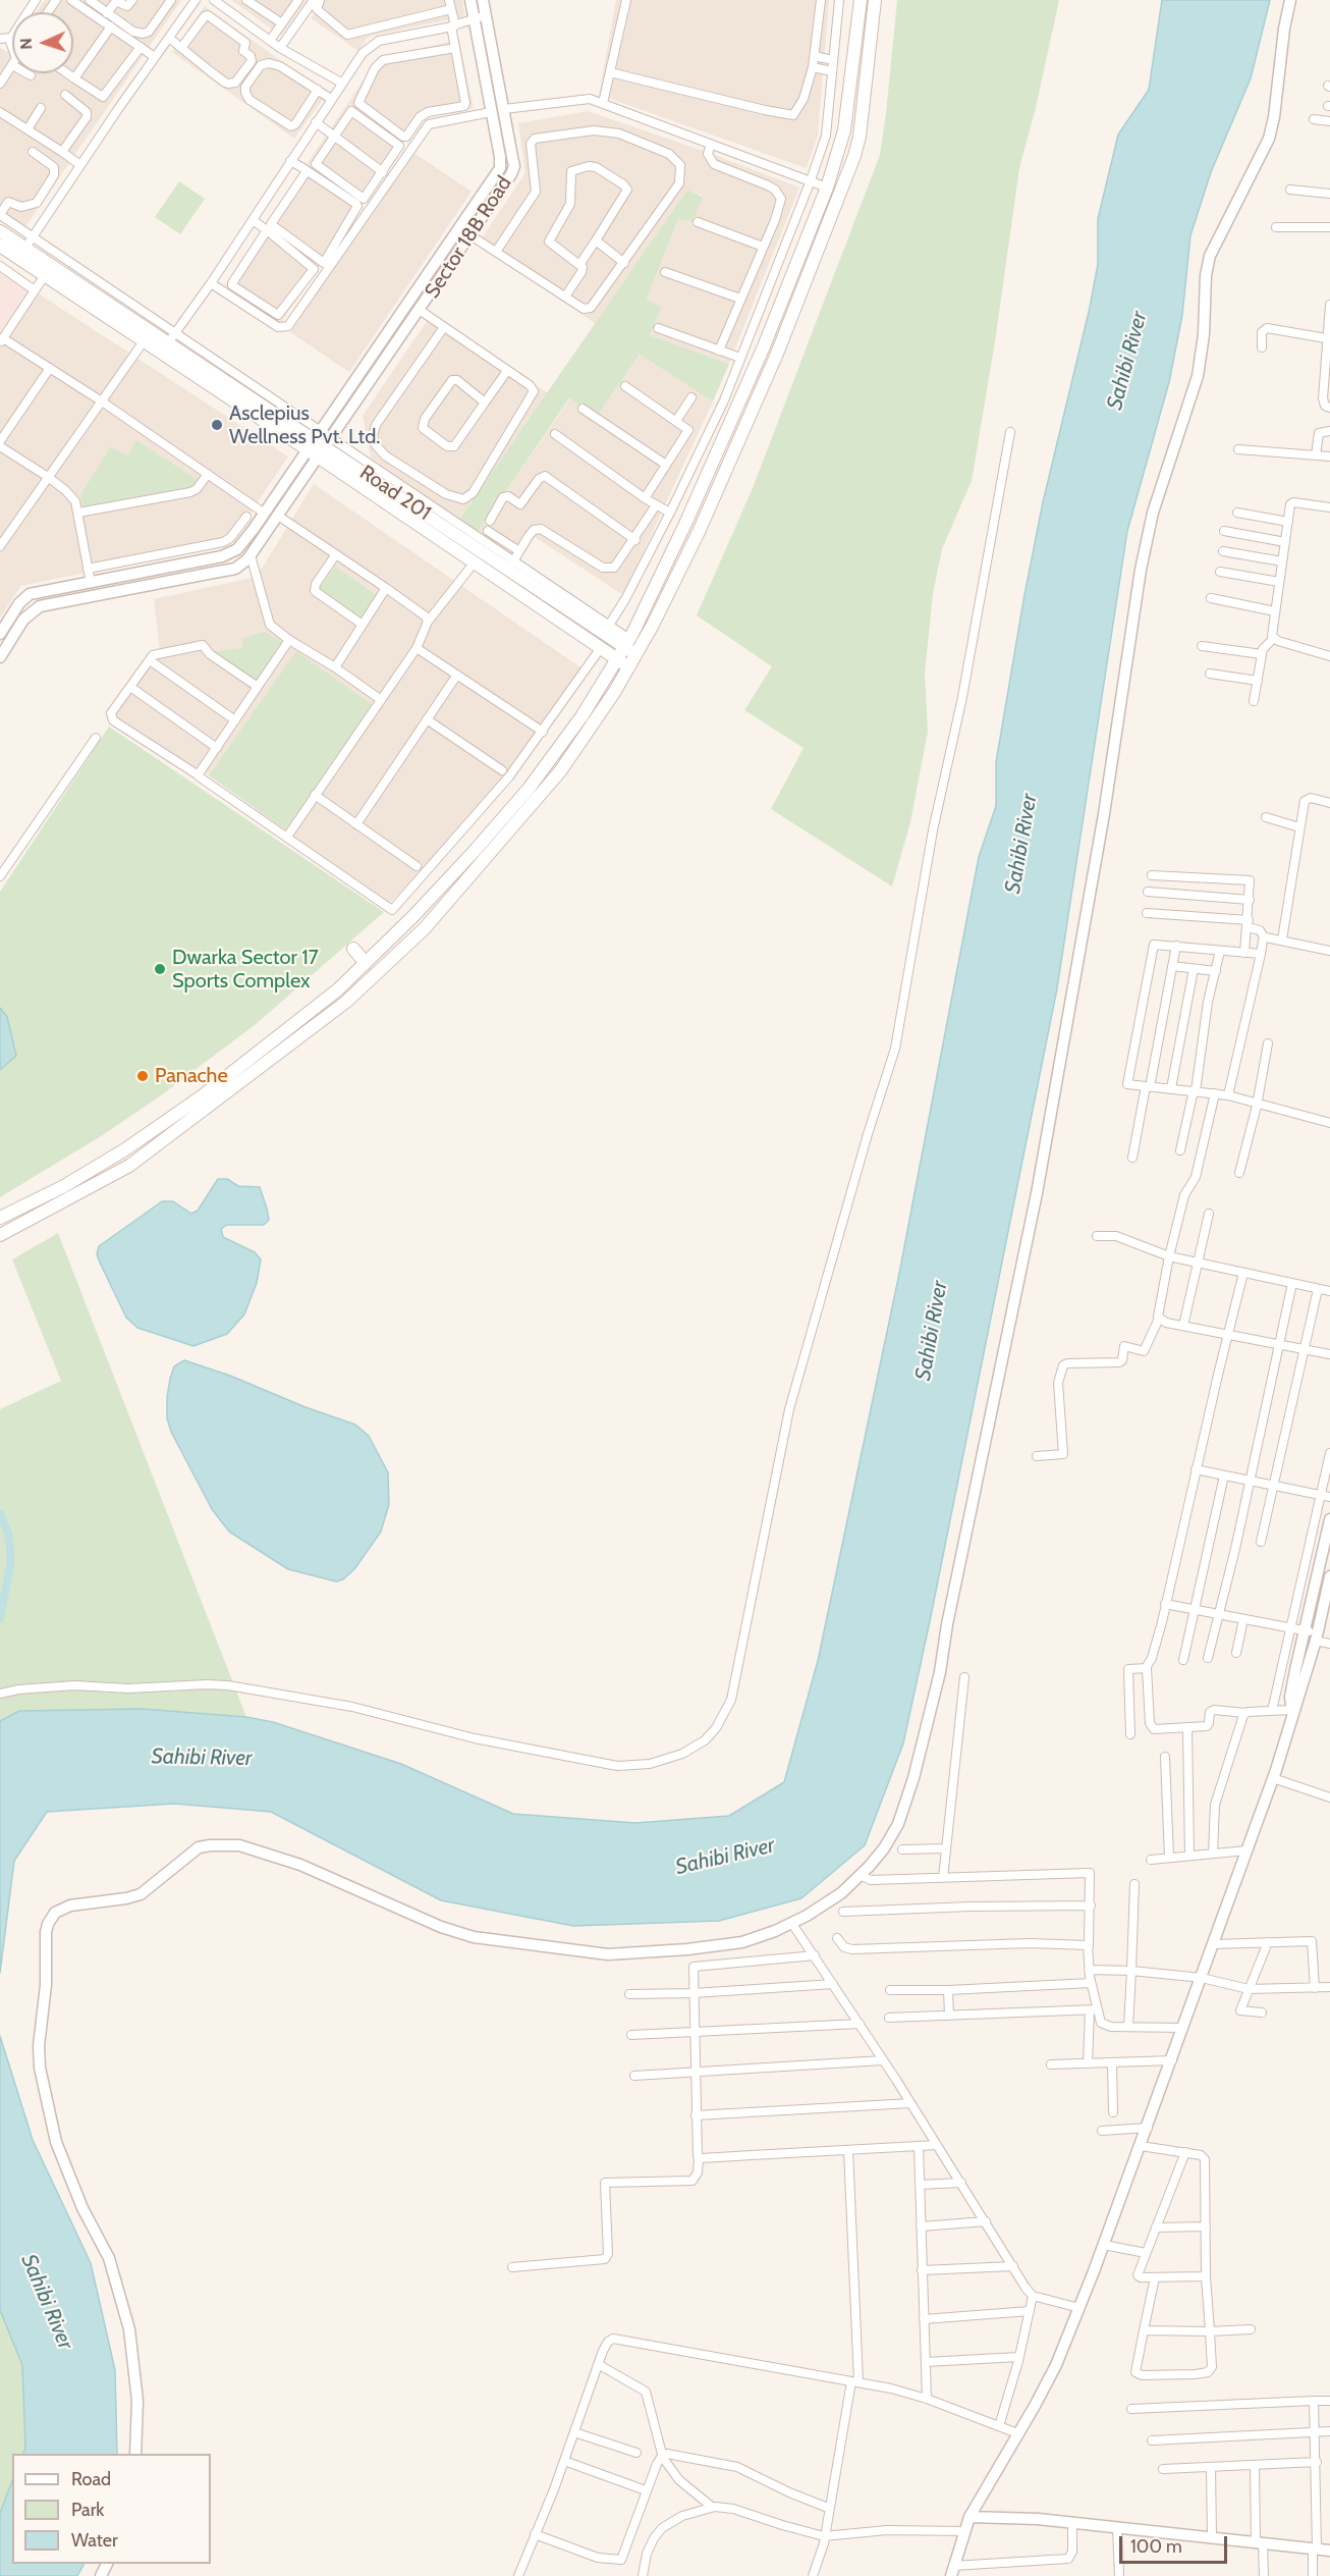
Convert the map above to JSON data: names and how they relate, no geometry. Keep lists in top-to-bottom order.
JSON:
{
  "streets": {
    "main road": ["Road 201"],
    "street": ["Sector 18B Road"]
  },
  "crossings": [
    ["Sector 18B Road", "Road 201"]
  ],
  "water": ["Sahibi River"],
  "places": ["Asclepius Wellness Pvt. Ltd.", "Dwarka Sector 17 Sports Complex", "Panache"],
  "legend": ["Road", "Park", "Water"],
  "scale_bar": "100 m",
  "north": "left"
}
